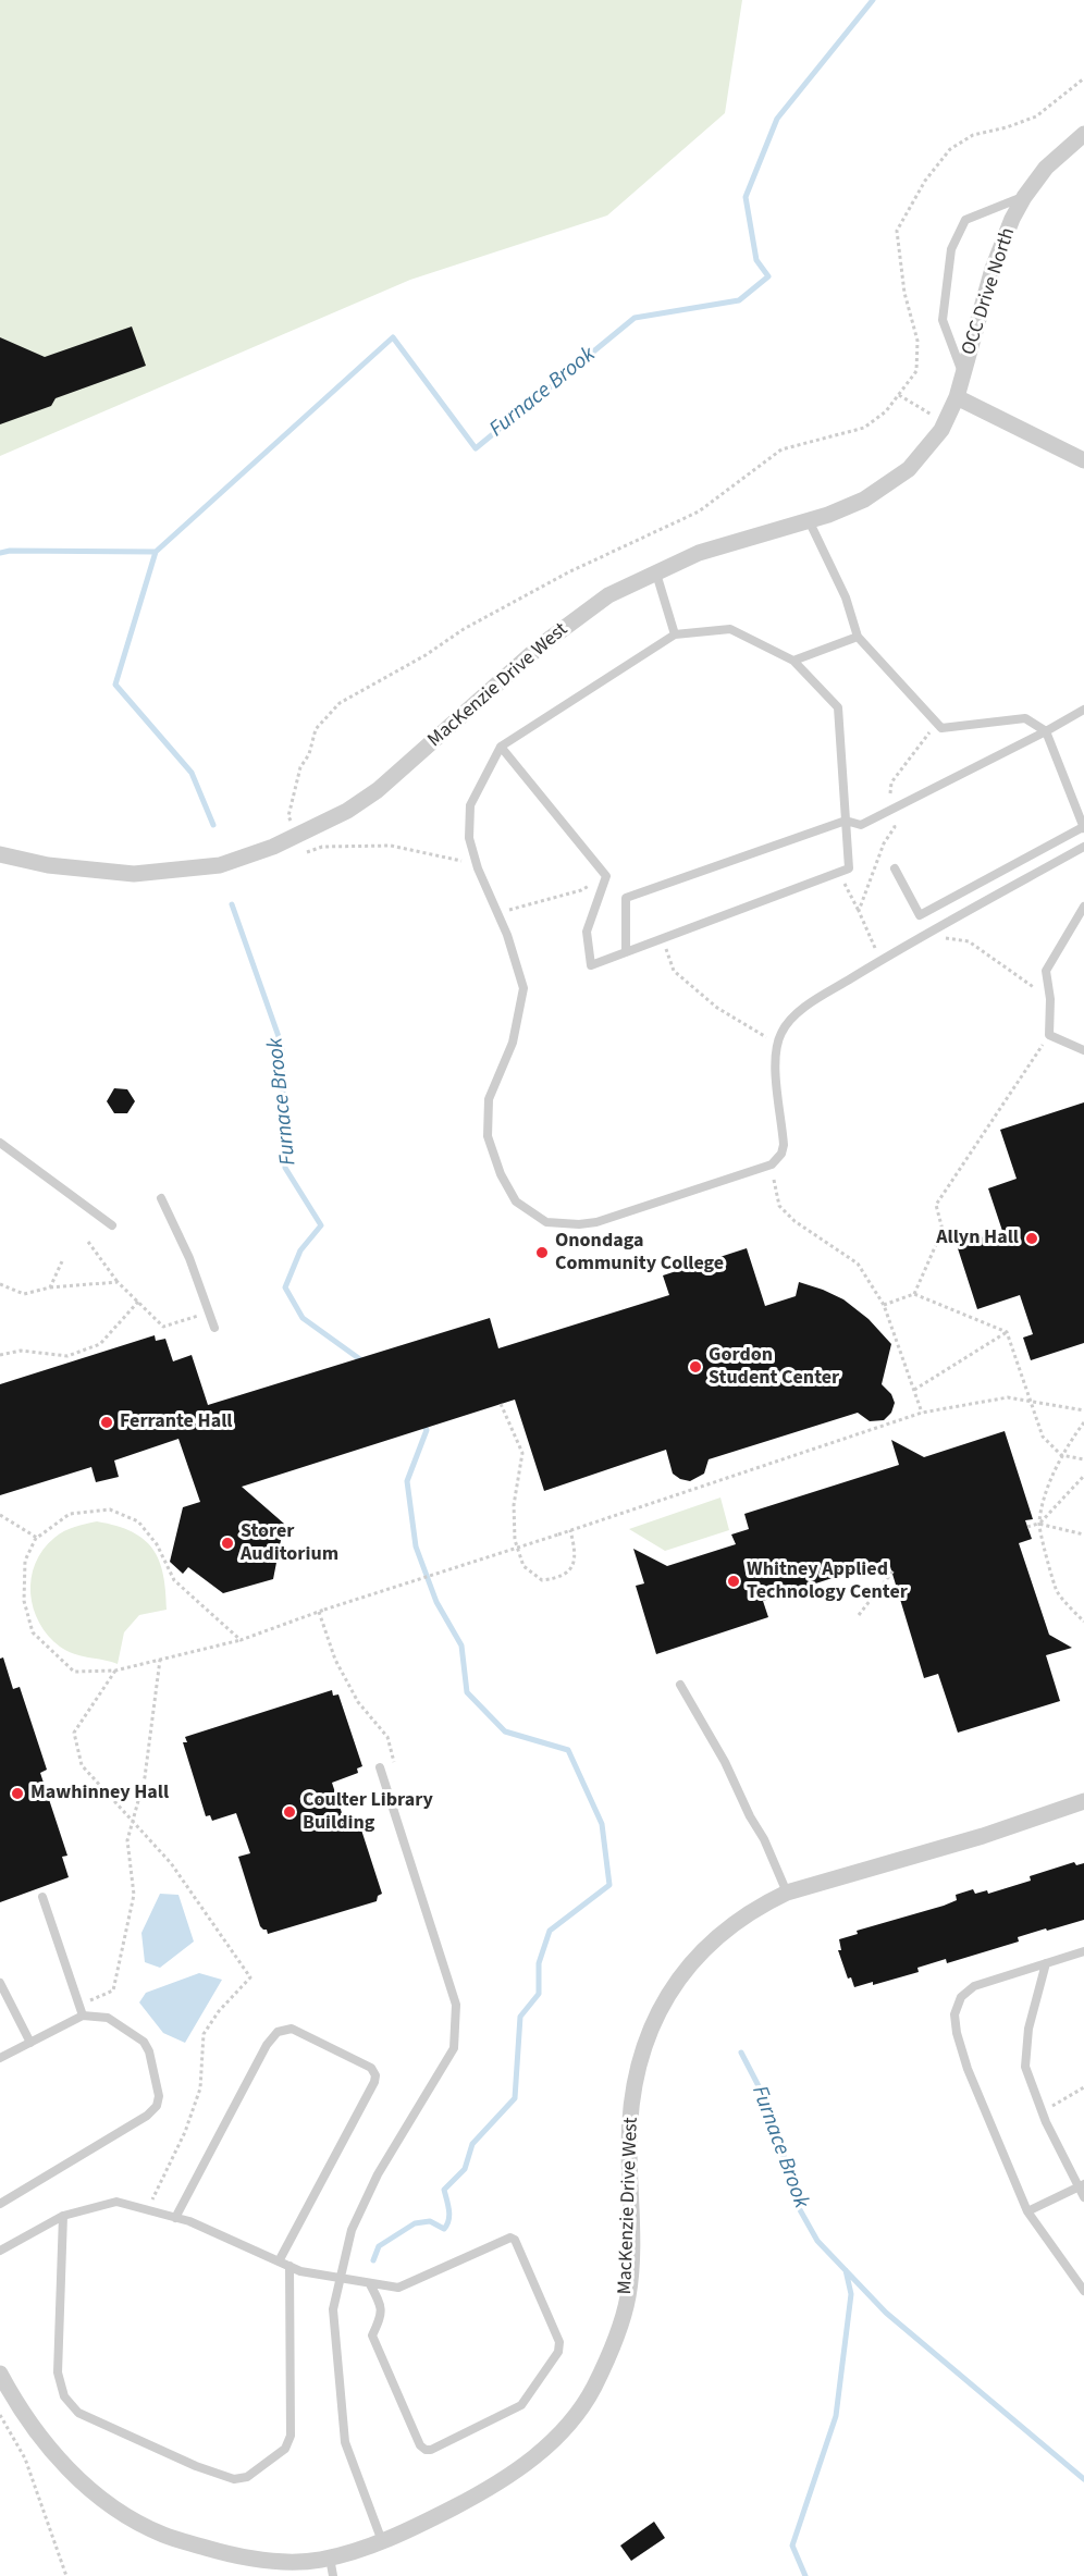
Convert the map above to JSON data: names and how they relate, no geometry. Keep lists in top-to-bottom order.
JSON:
{
  "streets": {
    "street": ["OCC Drive North", "MacKenzie Drive West"]
  },
  "crossings": [
    ["OCC Drive North", "MacKenzie Drive West"]
  ],
  "water": ["Furnace Brook"],
  "places": [
    "Allyn Hall",
    "Onondaga Community College",
    "Gordon Student Center",
    "Ferrante Hall",
    "Storer Auditorium",
    "Whitney Applied Technology Center",
    "Mawhinney Hall",
    "Coulter Library Building"
  ]
}
